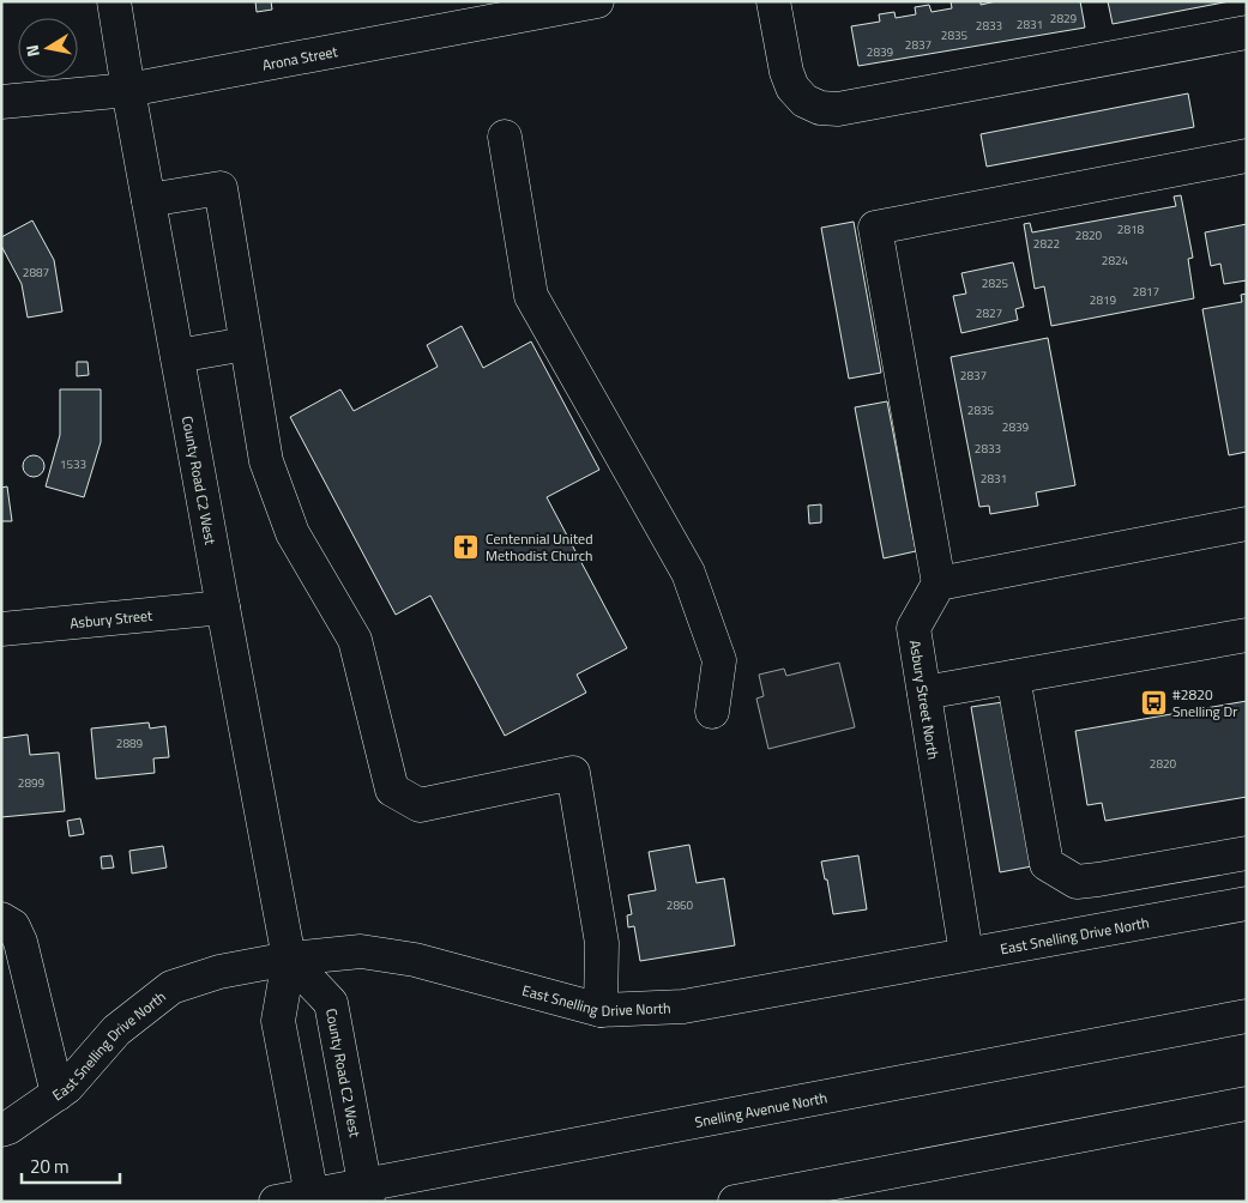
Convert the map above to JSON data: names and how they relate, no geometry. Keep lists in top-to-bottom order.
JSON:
{
  "streets": {
    "main road": [
      "Arona Street",
      "County Road C2 West",
      "Asbury Street",
      "Asbury Street North",
      "East Snelling Drive North",
      "Snelling Avenue North"
    ]
  },
  "crossings": [
    ["Arona Street", "County Road C2 West"],
    ["County Road C2 West", "Asbury Street"],
    ["County Road C2 West", "East Snelling Drive North"],
    ["County Road C2 West", "Snelling Avenue North"],
    ["Asbury Street North", "East Snelling Drive North"]
  ],
  "places": {
    "church": ["Centennial United Methodist Church"],
    "bus stop": ["#2820 Snelling Dr"]
  },
  "house_numbers": [
    "2829",
    "2831",
    "2833",
    "2835",
    "2837",
    "2839",
    "2818",
    "2820",
    "2822",
    "2824",
    "2887",
    "2825",
    "2817",
    "2819",
    "2827",
    "2837",
    "2835",
    "2839",
    "2833",
    "1533",
    "2831",
    "2889",
    "2820",
    "2899",
    "2860"
  ],
  "scale_bar": "20 m",
  "north": "left"
}
